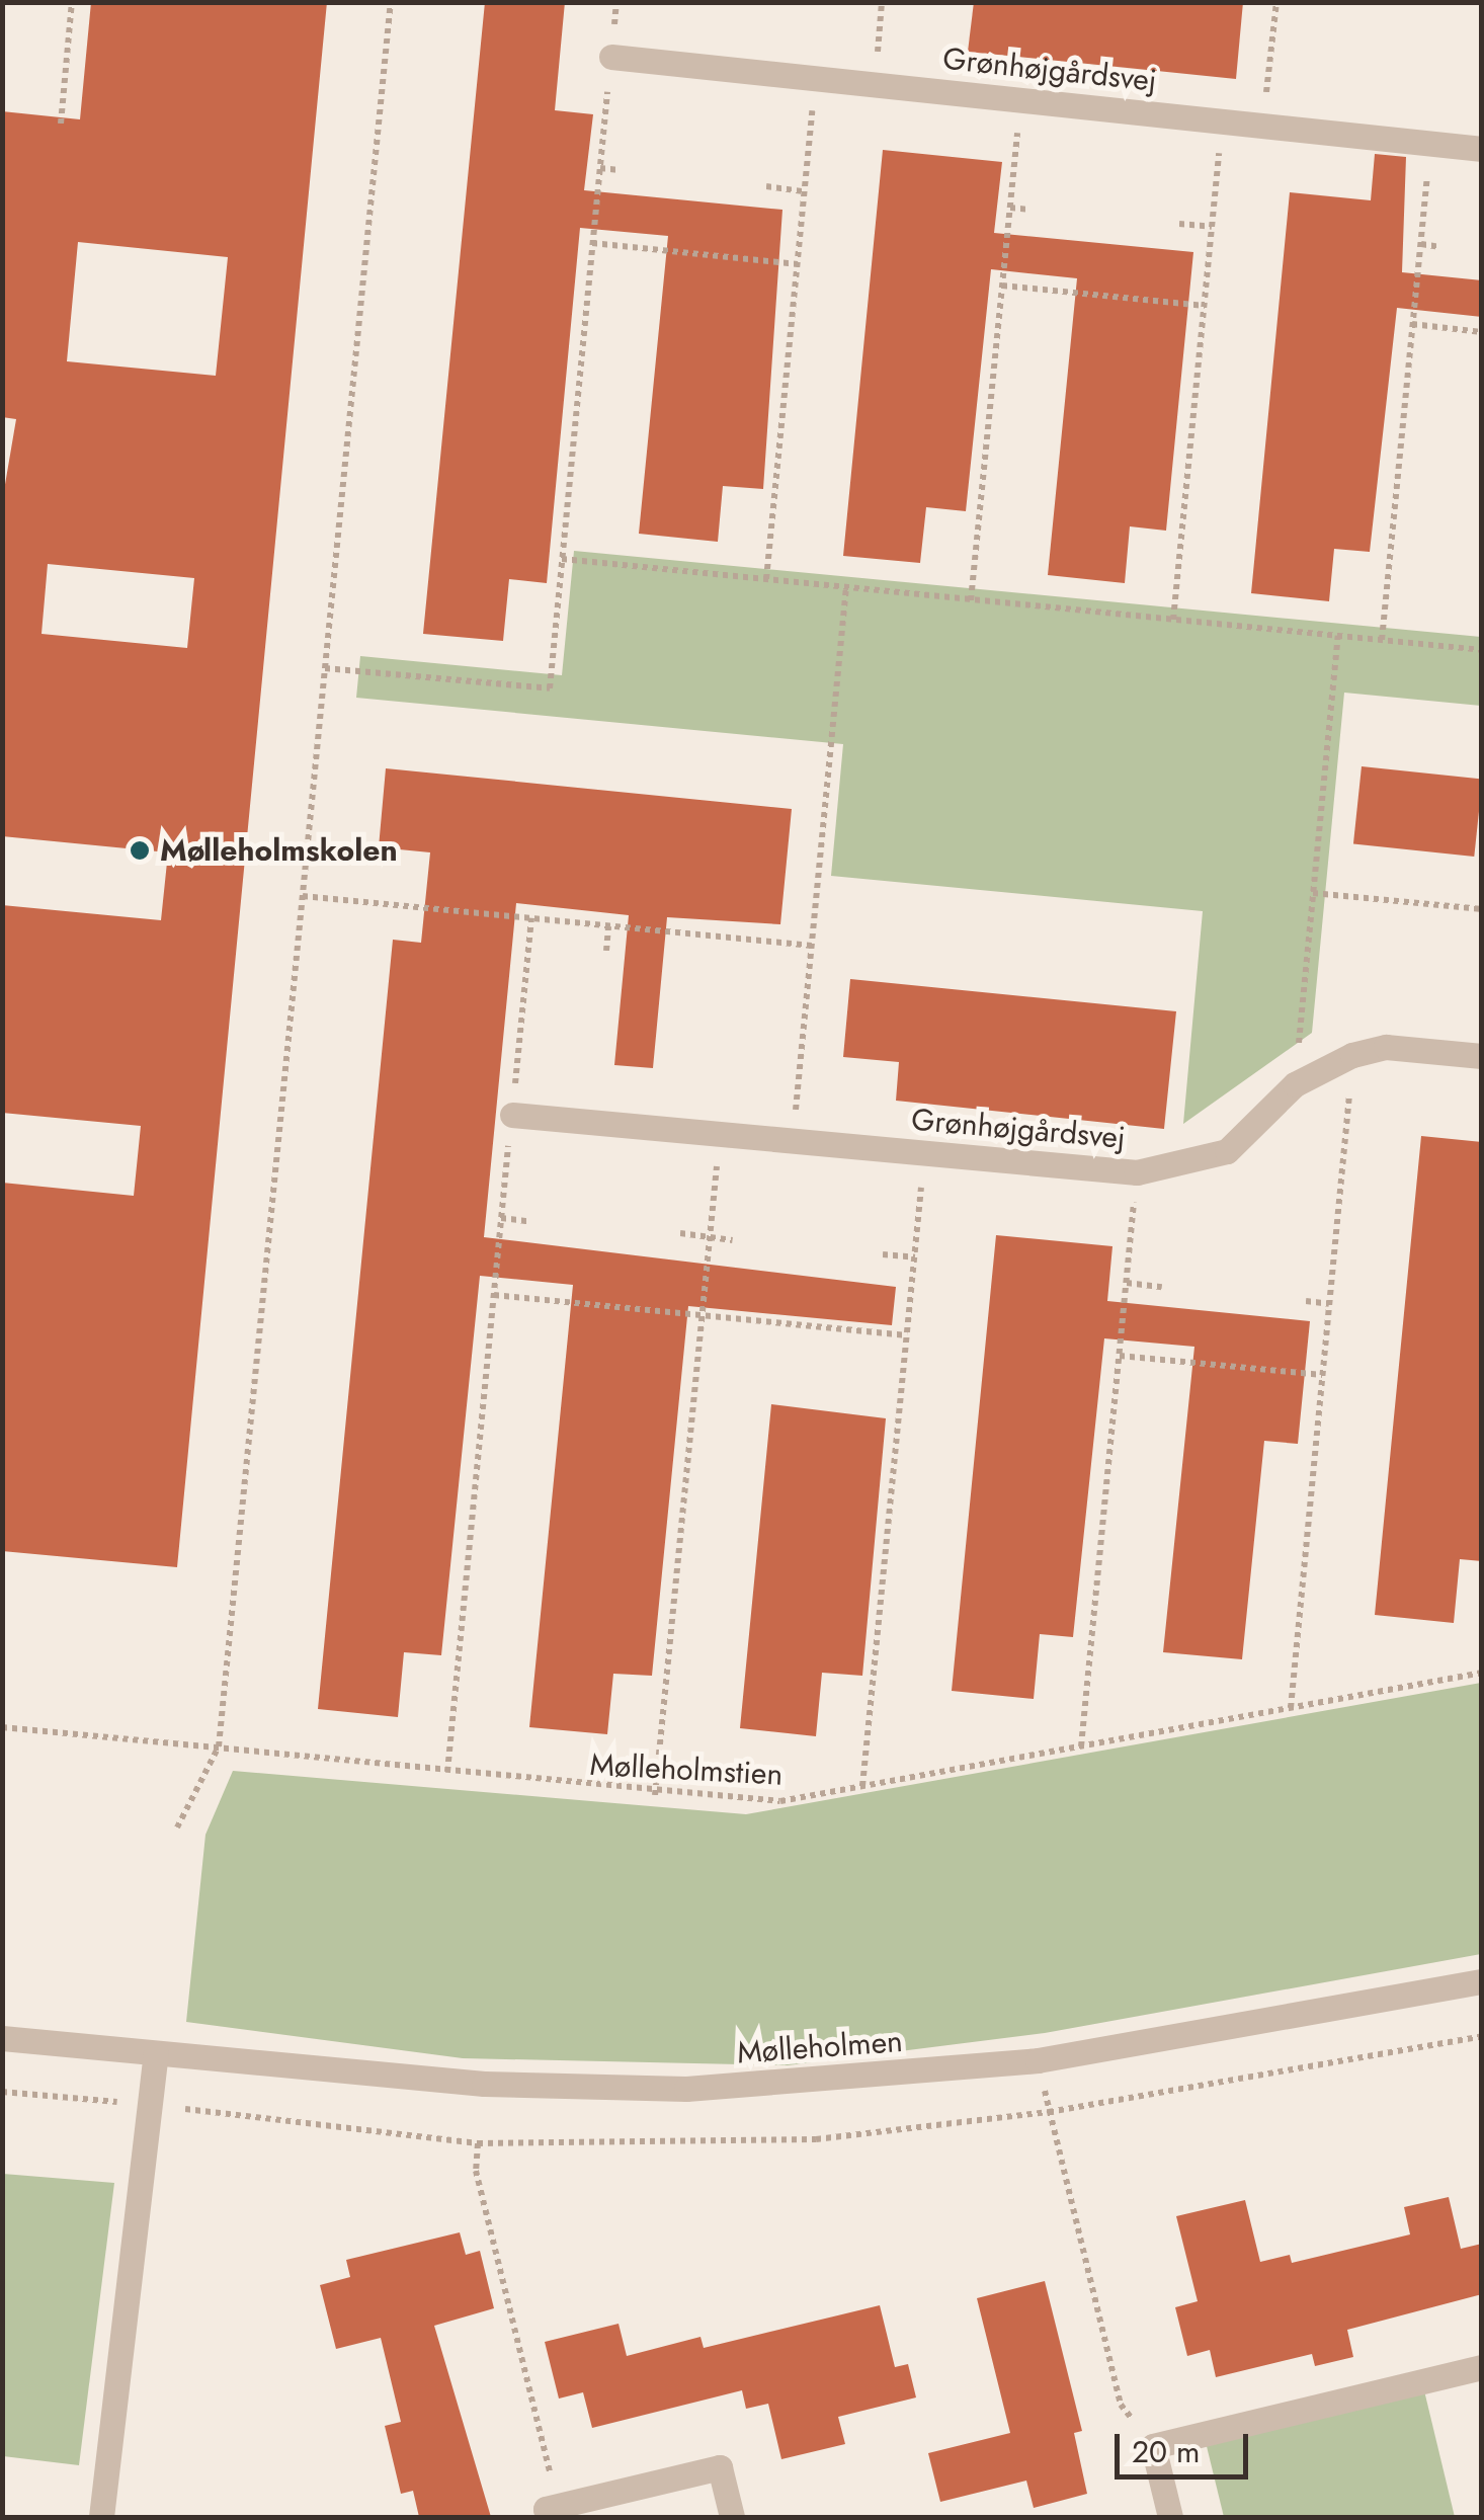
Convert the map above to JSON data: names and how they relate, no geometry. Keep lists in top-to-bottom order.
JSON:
{
  "streets": {
    "street": ["Grønhøjgårdsvej", "Mølleholmen"],
    "path": ["Mølleholmstien"]
  },
  "places": ["Mølleholmskolen"],
  "scale_bar": "20 m"
}
